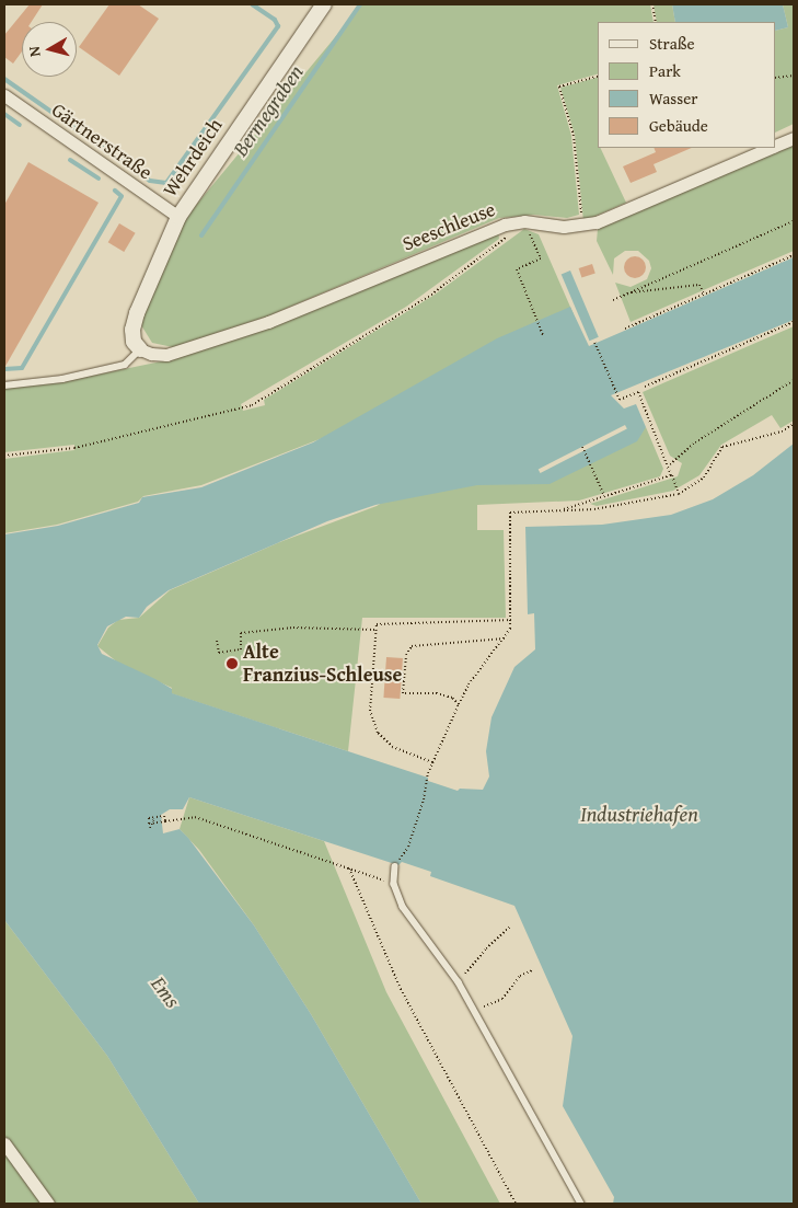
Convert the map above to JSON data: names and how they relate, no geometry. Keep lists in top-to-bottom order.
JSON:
{
  "streets": {
    "street": ["Gärtnerstraße", "Wehrdeich", "Seeschleuse"]
  },
  "crossings": [
    ["Gärtnerstraße", "Wehrdeich"],
    ["Wehrdeich", "Seeschleuse"]
  ],
  "water": ["Bermegraben", "Industriehafen", "Ems"],
  "places": ["Alte Franzius-Schleuse"],
  "legend": [
    "Straße",
    "Park",
    "Wasser",
    "Gebäude"
  ],
  "north": "left"
}
